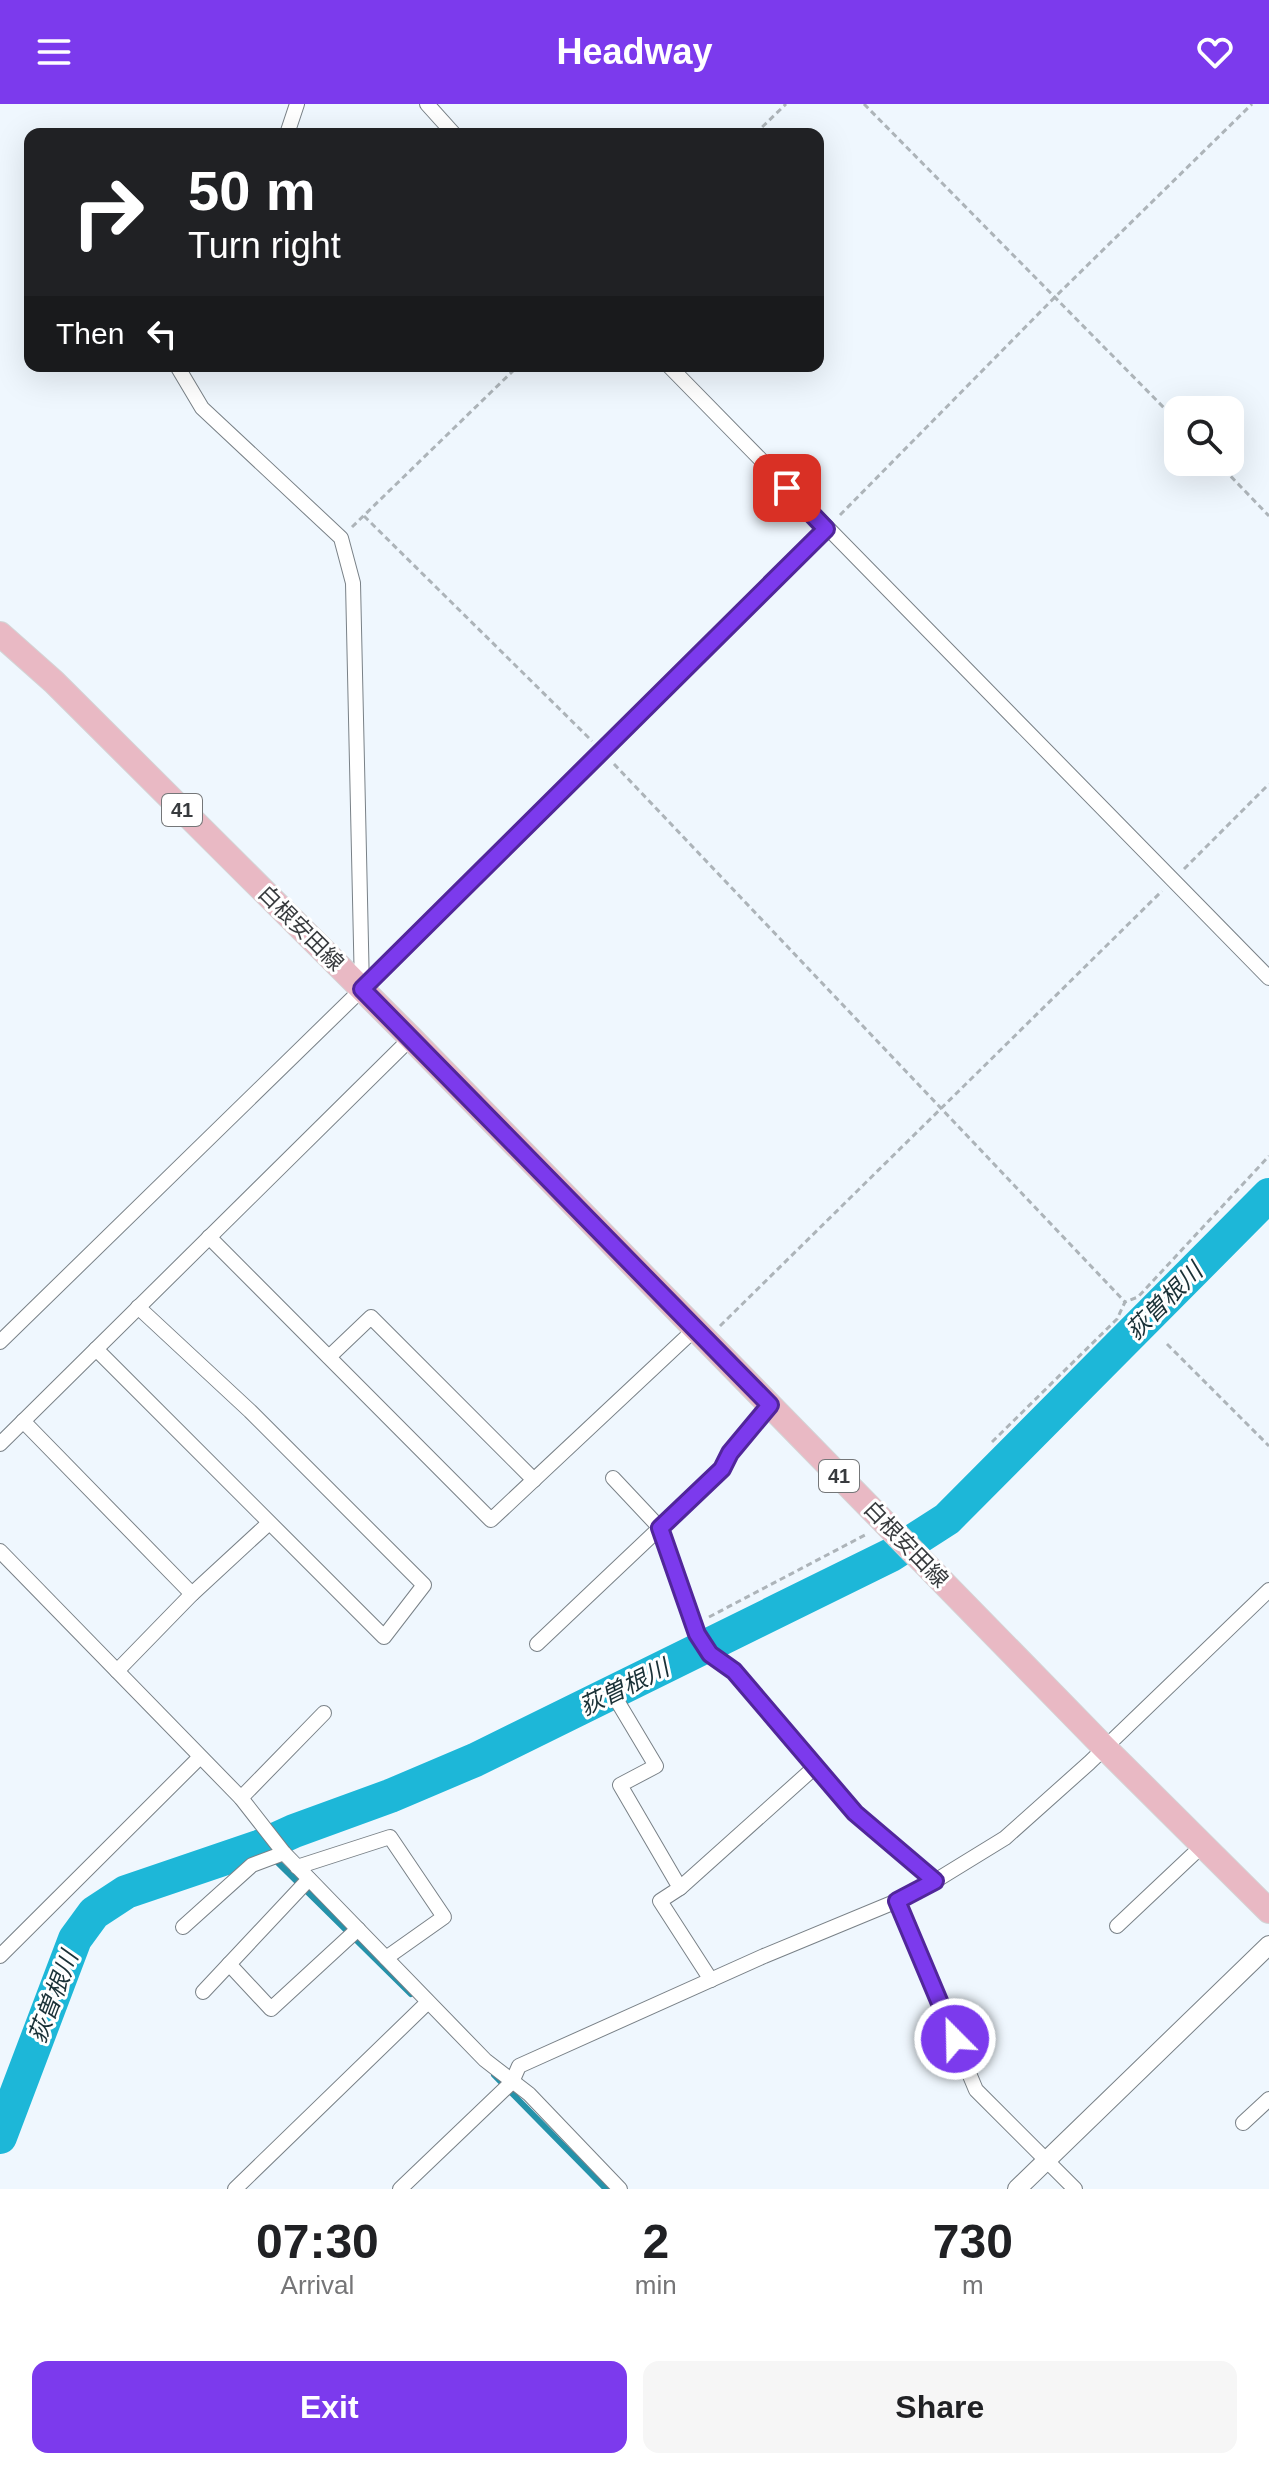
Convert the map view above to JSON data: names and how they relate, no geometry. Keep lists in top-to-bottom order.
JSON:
{
  "streets": {
    "main road": ["41", "白根安田線"]
  },
  "water": ["荻曽根川"],
  "page": {
    "header": "Headway",
    "turn": ["50 m", "Turn right"],
    "then": "Then",
    "eta": [
      "07:30",
      "Arrival",
      "2",
      "min",
      "730",
      "m"
    ],
    "buttons": ["Exit", "Share"]
  }
}
